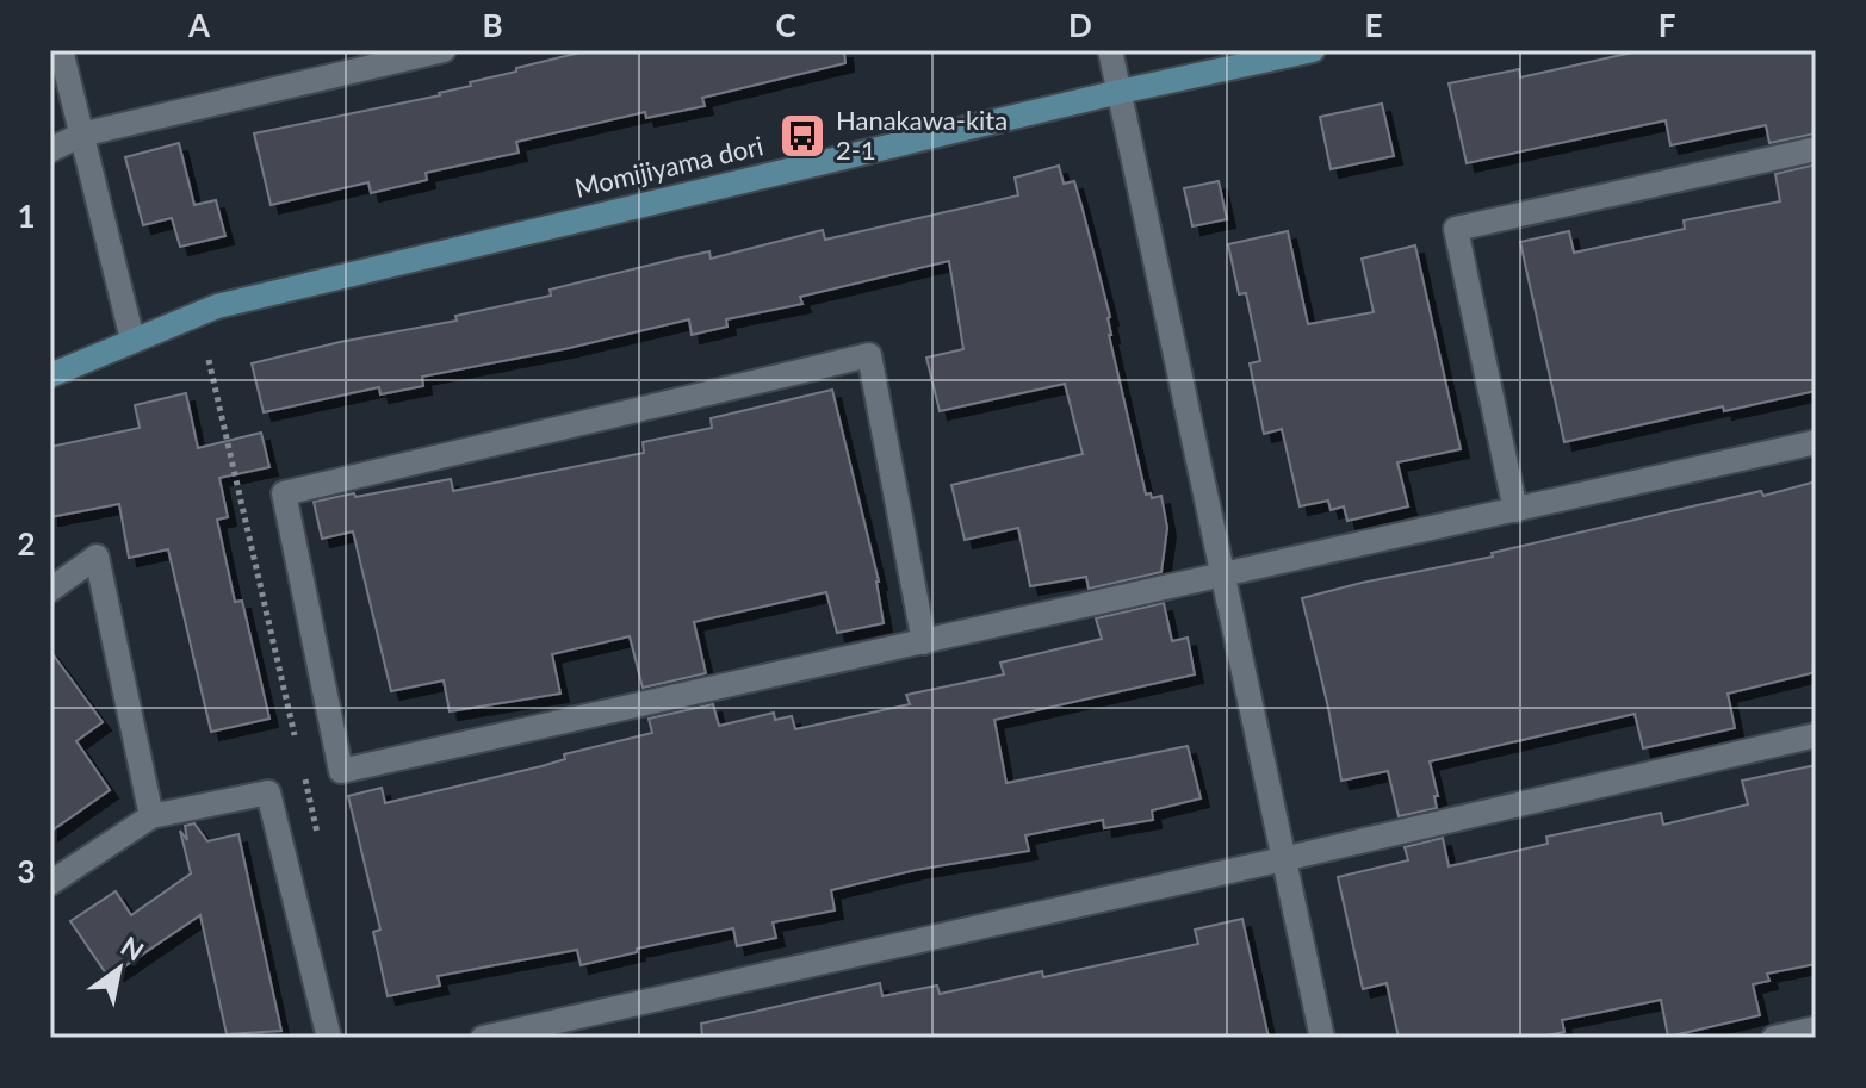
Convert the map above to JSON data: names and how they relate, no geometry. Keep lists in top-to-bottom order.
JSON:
{
  "streets": {
    "street": ["Momijiyama dori"]
  },
  "places": {
    "bus stop": ["Hanakawa-kita 2-1"]
  },
  "north": "top right",
  "grid": {
    "columns": [
      "A",
      "B",
      "C",
      "D",
      "E",
      "F"
    ],
    "rows": ["1", "2", "3"]
  }
}
